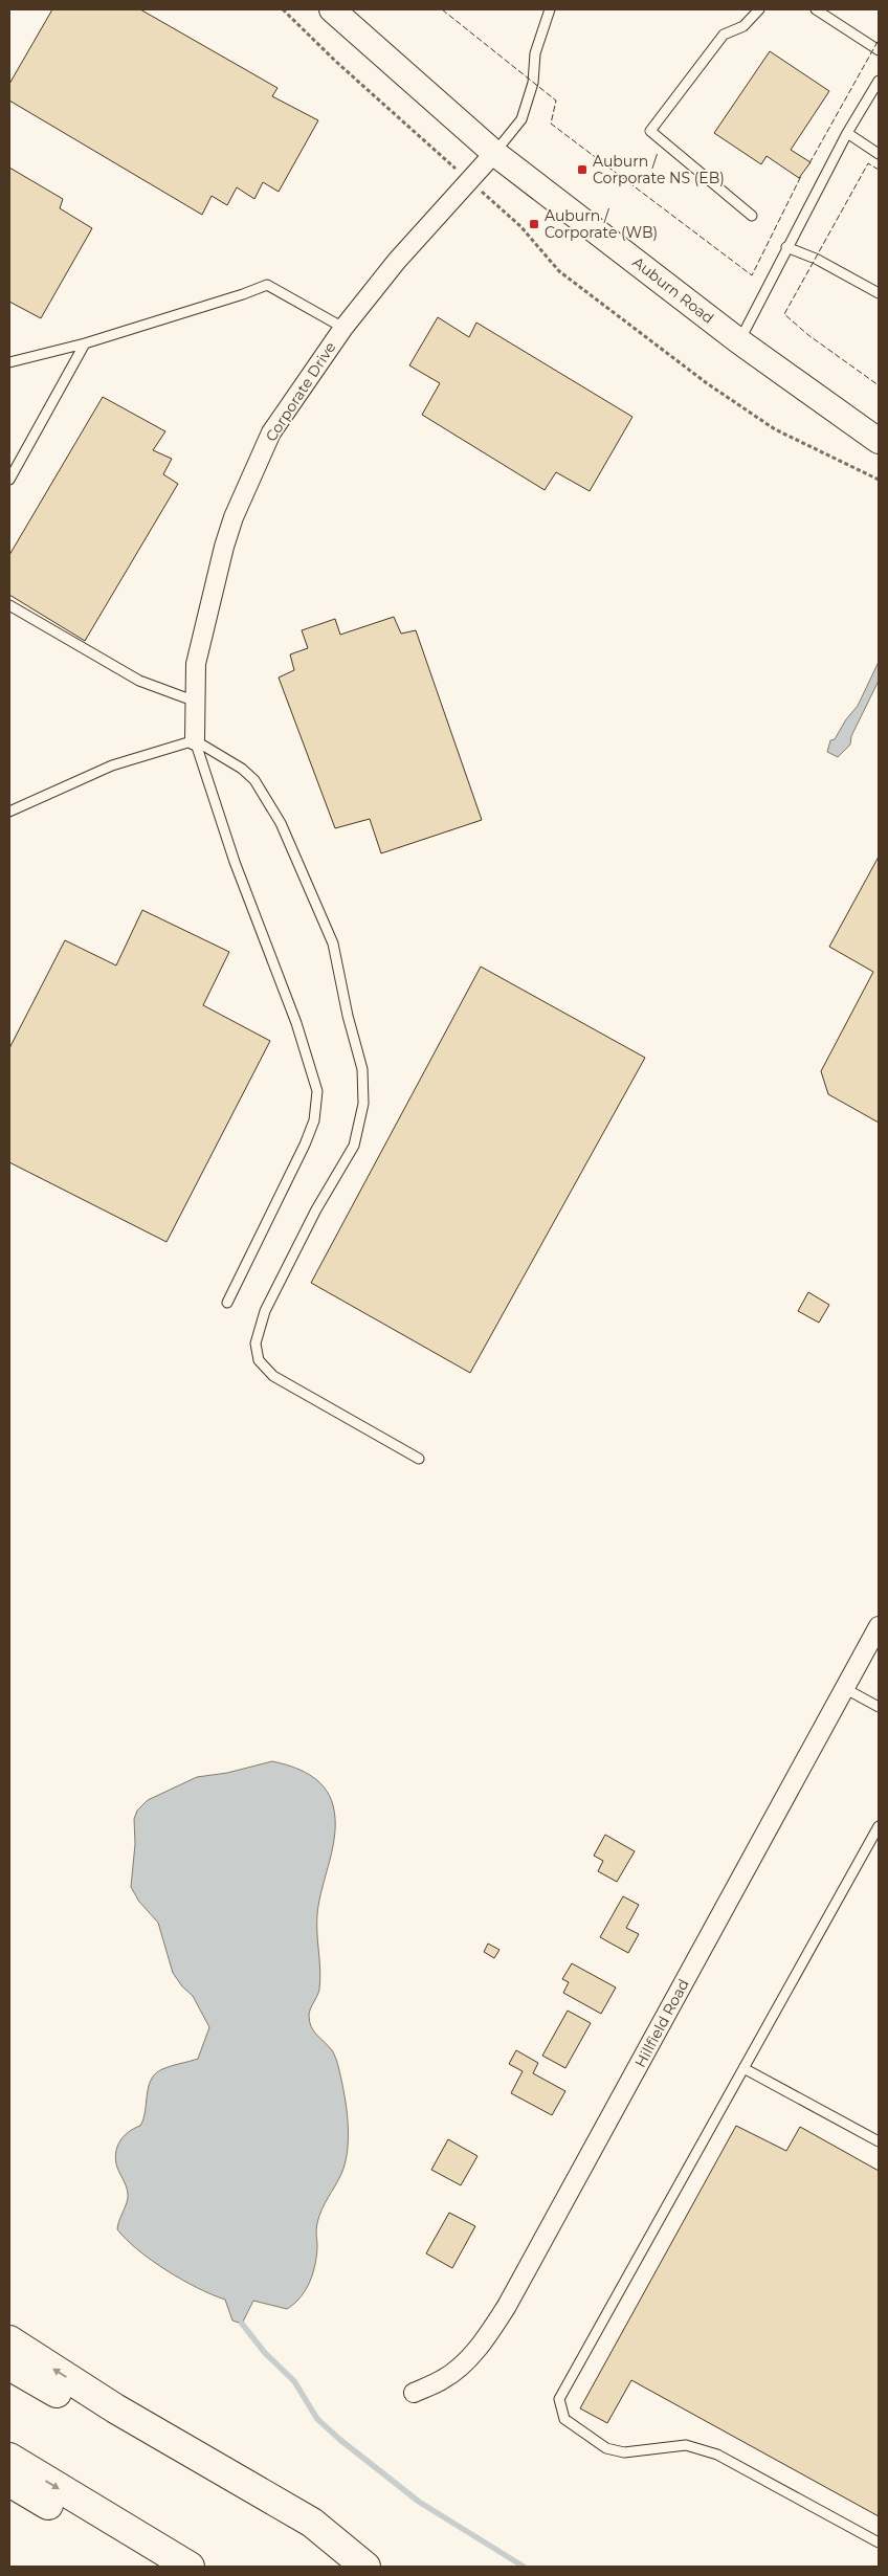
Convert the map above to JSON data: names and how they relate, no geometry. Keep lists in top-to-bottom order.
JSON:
{
  "streets": {
    "main road": ["Auburn Road"],
    "street": ["Corporate Drive", "Hillfield Road"]
  },
  "crossings": [
    ["Auburn Road", "Corporate Drive"]
  ],
  "places": {
    "transit": ["Auburn / Corporate NS (EB)", "Auburn / Corporate (WB)"]
  }
}
